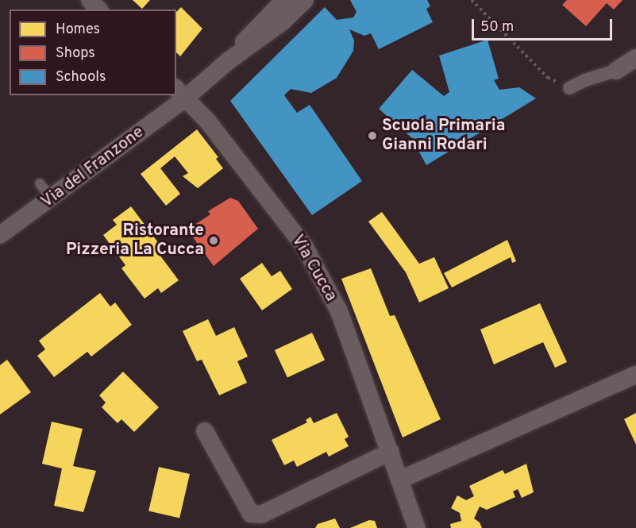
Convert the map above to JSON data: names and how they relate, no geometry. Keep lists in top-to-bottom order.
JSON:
{
  "streets": {
    "street": ["Via del Franzone", "Via Cucca"]
  },
  "crossings": [
    ["Via del Franzone", "Via Cucca"]
  ],
  "places": ["Scuola Primaria Gianni Rodari", "Ristorante Pizzeria La Cucca"],
  "legend": ["Homes", "Shops", "Schools"],
  "scale_bar": "50 m"
}
